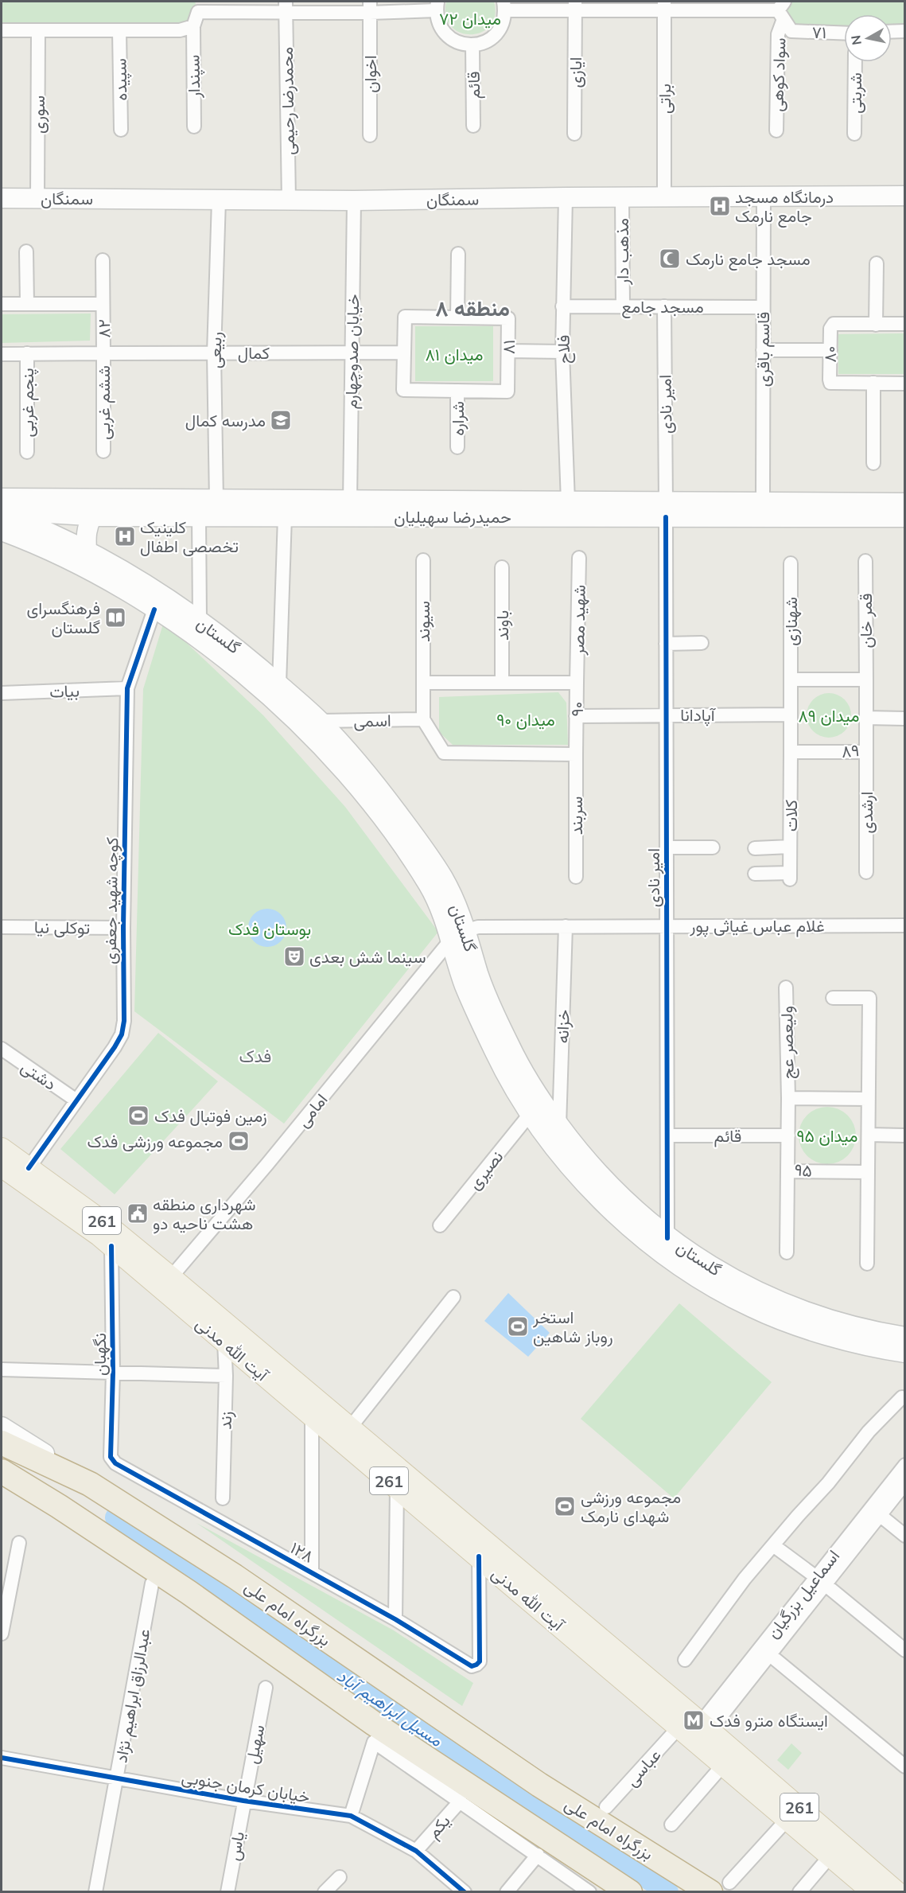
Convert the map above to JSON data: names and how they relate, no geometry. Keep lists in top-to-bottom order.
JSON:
{
  "streets": {
    "highway": ["بزرگراه امام علی"],
    "main road": [
      "سمنگان",
      "حمیدرضا سهیلیان",
      "گلستان",
      "261",
      "آیت الله مدنی"
    ],
    "street": [
      "۷۱",
      "ایازی",
      "اخوان",
      "سواد کوهی",
      "سپندار",
      "سپیده",
      "قائم",
      "شربتی",
      "براتی",
      "محمدرضا رحیمی",
      "سوری",
      "مذهب دار",
      "مسجد جامع",
      "۸۲",
      "۸۱",
      "فلاح",
      "قاسم باقری",
      "ربیعی",
      "خیابان صدوچهارم",
      "کمال",
      "۸۰",
      "پنجم غربی",
      "ششم غربی",
      "امیر نادی",
      "شراره",
      "شهید مصر",
      "قمر خان",
      "سیوند",
      "شهنازی",
      "باوند",
      "بیات",
      "۹۰",
      "آپادانا",
      "اسمی",
      "۸۹",
      "ارشدی",
      "سربند",
      "کلات",
      "کوچه شهید جعفری",
      "غلام عباس غیاثی ‌پور",
      "توکلی نیا",
      "خزانه",
      "ولیعصر عج",
      "دشتی",
      "امامی",
      "نصیری",
      "۹۵",
      "نگهبان",
      "زند",
      "۱۲۸",
      "اسماعیل بزرگیان",
      "عبدالرزاق ابراهیم نژاد",
      "سهیل",
      "عباسی",
      "خیابان کرمان جنوبی",
      "یکم",
      "یاس"
    ]
  },
  "crossings": [
    ["۷۱", "سواد کوهی"],
    ["قائم", "امیر نادی"],
    ["قائم", "۹۵"],
    ["براتی", "سمنگان"],
    ["محمدرضا رحیمی", "سمنگان"],
    ["سوری", "سمنگان"],
    ["سمنگان", "مذهب دار"],
    ["سمنگان", "فلاح"],
    ["سمنگان", "قاسم باقری"],
    ["سمنگان", "ربیعی"],
    ["سمنگان", "خیابان صدوچهارم"],
    ["مذهب دار", "مسجد جامع"],
    ["مسجد جامع", "فلاح"],
    ["مسجد جامع", "قاسم باقری"],
    ["مسجد جامع", "امیر نادی"],
    ["۸۲", "کمال"],
    ["۸۲", "پنجم غربی"],
    ["۸۲", "ششم غربی"],
    ["۸۱", "کمال"],
    ["۸۱", "شراره"],
    ["فلاح", "حمیدرضا سهیلیان"],
    ["قاسم باقری", "حمیدرضا سهیلیان"],
    ["ربیعی", "کمال"],
    ["ربیعی", "حمیدرضا سهیلیان"],
    ["ربیعی", "گلستان"],
    ["خیابان صدوچهارم", "کمال"],
    ["خیابان صدوچهارم", "حمیدرضا سهیلیان"],
    ["کمال", "ششم غربی"],
    ["امیر نادی", "حمیدرضا سهیلیان"],
    ["امیر نادی", "گلستان"],
    ["امیر نادی", "آپادانا"],
    ["امیر نادی", "غلام عباس غیاثی ‌پور"],
    ["حمیدرضا سهیلیان", "گلستان"],
    ["شهید مصر", "۹۰"],
    ["قمر خان", "۸۹"],
    ["سیوند", "۹۰"],
    ["باوند", "۹۰"],
    ["گلستان", "اسمی"],
    ["گلستان", "کوچه شهید جعفری"],
    ["گلستان", "غلام عباس غیاثی ‌پور"],
    ["گلستان", "خزانه"],
    ["گلستان", "امامی"],
    ["گلستان", "نصیری"],
    ["بیات", "کوچه شهید جعفری"],
    ["۹۰", "آپادانا"],
    ["۹۰", "سربند"],
    ["۸۹", "ارشدی"],
    ["۸۹", "کلات"],
    ["کوچه شهید جعفری", "توکلی نیا"],
    ["کوچه شهید جعفری", "دشتی"],
    ["کوچه شهید جعفری", "آیت الله مدنی"],
    ["غلام عباس غیاثی ‌پور", "خزانه"],
    ["ولیعصر عج", "۹۵"],
    ["امامی", "261"],
    ["امامی", "آیت الله مدنی"],
    ["261", "آیت الله مدنی"],
    ["261", "اسماعیل بزرگیان"],
    ["261", "عباسی"],
    ["آیت الله مدنی", "نگهبان"],
    ["آیت الله مدنی", "زند"],
    ["آیت الله مدنی", "۱۲۸"],
    ["آیت الله مدنی", "اسماعیل بزرگیان"],
    ["آیت الله مدنی", "عباسی"],
    ["نگهبان", "۱۲۸"],
    ["اسماعیل بزرگیان", "عباسی"],
    ["عبدالرزاق ابراهیم نژاد", "خیابان کرمان جنوبی"],
    ["سهیل", "خیابان کرمان جنوبی"],
    ["سهیل", "یاس"],
    ["خیابان کرمان جنوبی", "یکم"],
    ["خیابان کرمان جنوبی", "یاس"]
  ],
  "districts": ["منطقه ۸", "فدک"],
  "water": ["مسیل ابراهیم آباد"],
  "parks": [
    "میدان ۷۲",
    "میدان ۸۱",
    "میدان ۸۹",
    "میدان ۹۰",
    "بوستان فدک",
    "میدان ۹۵"
  ],
  "places": {
    "hospital": ["درمانگاه مسجد جامع نارمک", "کلینیک تخصصی اطفال"],
    "mosque": ["مسجد جامع نارمک"],
    "school or university": ["مدرسه کمال"],
    "library": ["فرهنگسرای گلستان"],
    "theatre": ["سینما شش بعدی"],
    "sports": [
      "زمین فوتبال فدک",
      "مجموعه ورزشی فدک",
      "استخر روباز شاهین",
      "مجموعه ورزشی شهدای نارمک"
    ],
    "public building": ["شهرداری منطقه هشت ناحیه دو"],
    "metro station": ["ایستگاه مترو فدک"]
  },
  "north": "left"
}
